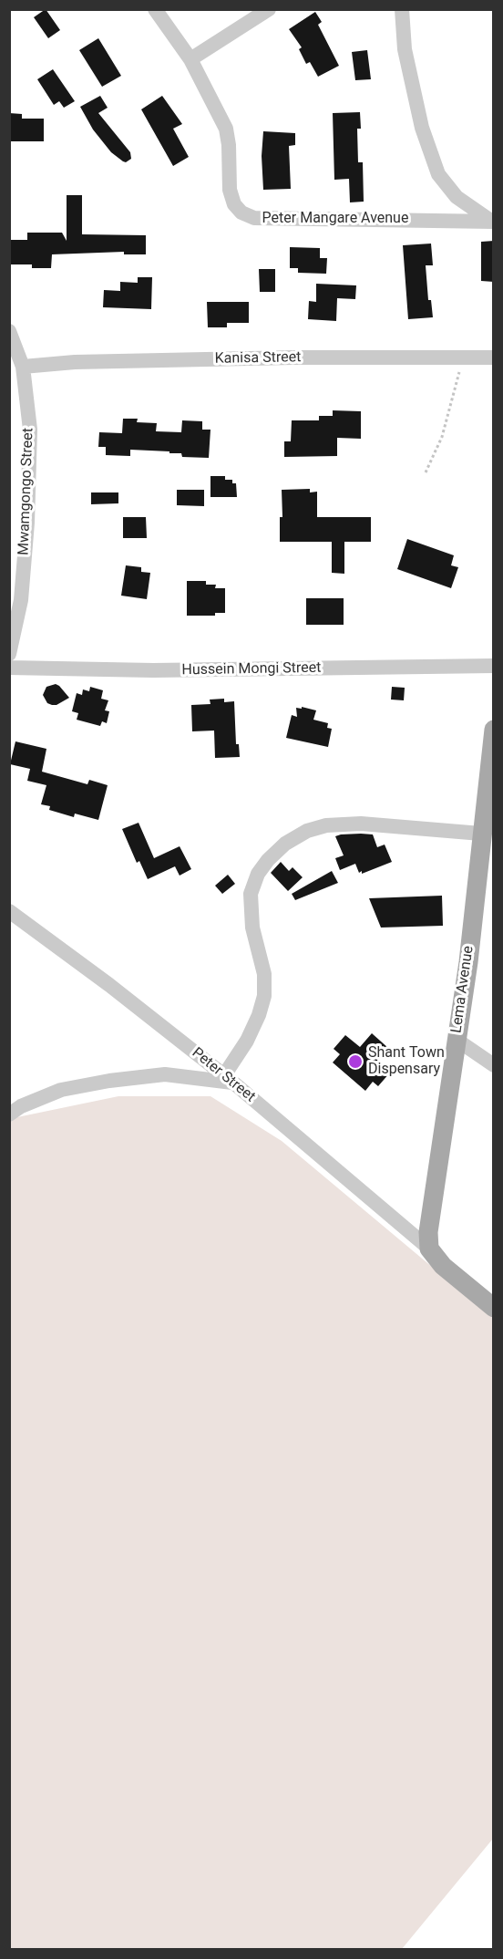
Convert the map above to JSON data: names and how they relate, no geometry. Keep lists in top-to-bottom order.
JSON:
{
  "streets": {
    "main road": ["Lema Avenue"],
    "street": [
      "Peter Mangare Avenue",
      "Kanisa Street",
      "Mwamgongo Street",
      "Hussein Mongi Street",
      "Peter Street"
    ]
  },
  "crossings": [
    ["Kanisa Street", "Mwamgongo Street"],
    ["Lema Avenue", "Peter Street"]
  ],
  "places": ["Shant Town Dispensary"]
}
